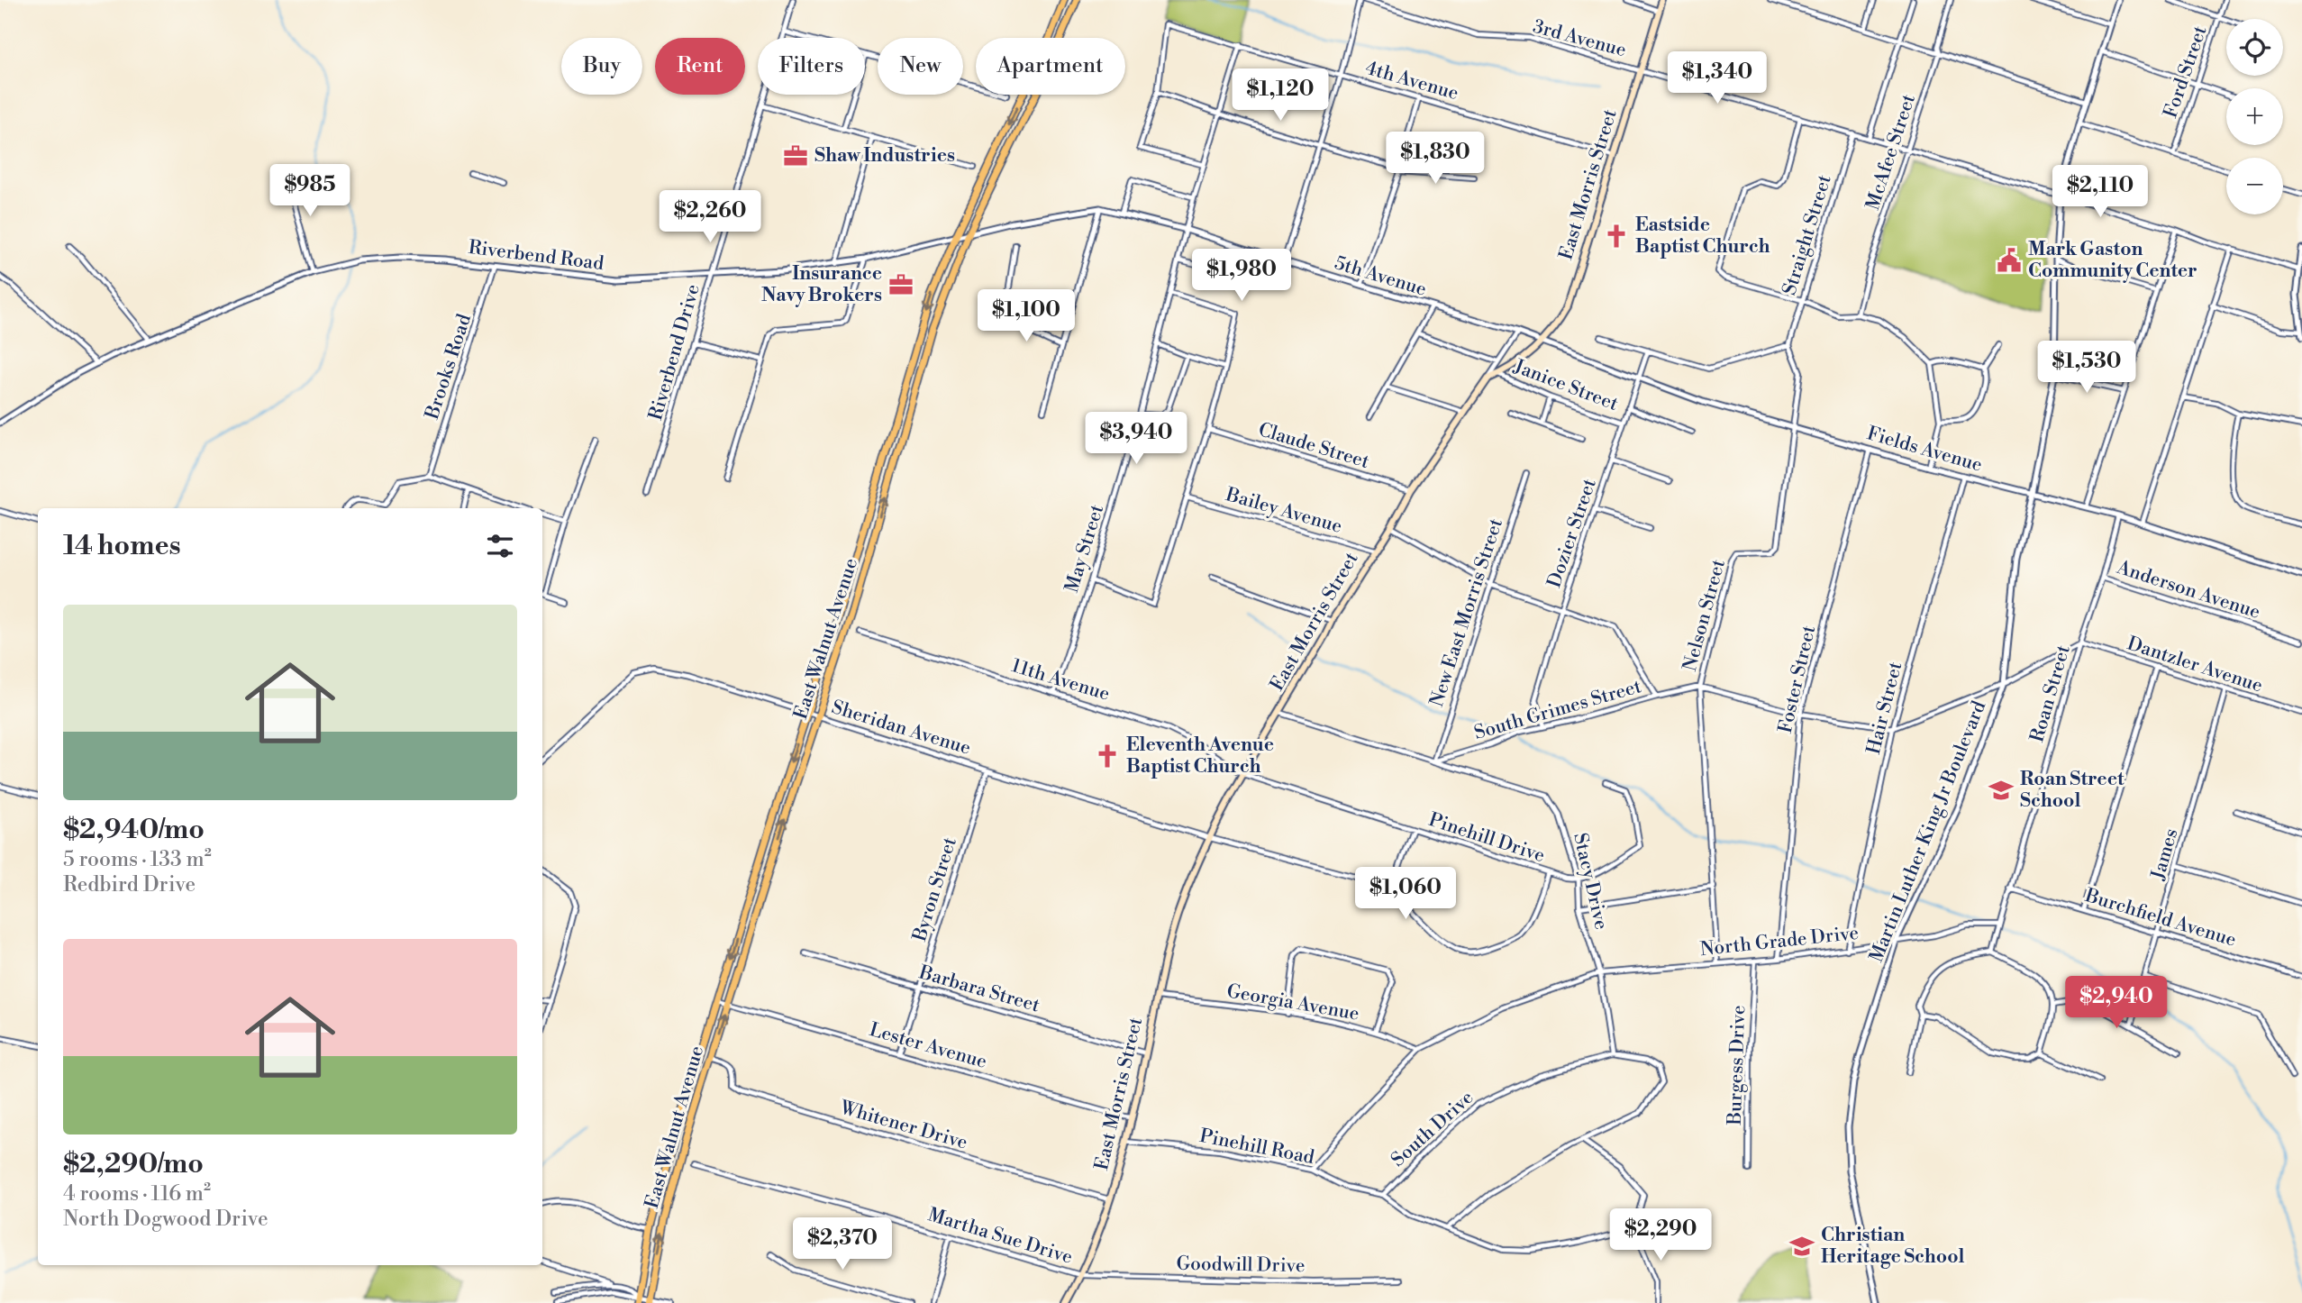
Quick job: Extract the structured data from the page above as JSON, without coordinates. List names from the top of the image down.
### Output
{
  "streets": {
    "main road": ["East Morris Street", "East Walnut Avenue"],
    "street": [
      "3rd Avenue",
      "Ford Street",
      "4th Avenue",
      "McAfee Street",
      "Straight Street",
      "Riverbend Road",
      "5th Avenue",
      "Riverbend Drive",
      "Brooks Road",
      "Janice Street",
      "Claude Street",
      "Fields Avenue",
      "Bailey Avenue",
      "Dozier Street",
      "May Street",
      "Anderson Avenue",
      "New East Morris Street",
      "Nelson Street",
      "Dantzler Avenue",
      "Foster Street",
      "11th Avenue",
      "Roan Street",
      "Hair Street",
      "South Grimes Street",
      "Sheridan Avenue",
      "Martin Luther King Jr Boulevard",
      "Pinehill Drive",
      "James",
      "Stacy Drive",
      "Byron Street",
      "Burchfield Avenue",
      "North Grade Drive",
      "Barbara Street",
      "Georgia Avenue",
      "Lester Avenue",
      "Burgess Drive",
      "Whitener Drive",
      "South Drive",
      "Pinehill Road",
      "Martha Sue Drive",
      "Goodwill Drive"
    ]
  },
  "crossings": [
    ["3rd Avenue", "McAfee Street"],
    ["3rd Avenue", "East Morris Street"],
    ["3rd Avenue", "Straight Street"],
    ["3rd Avenue", "Martin Luther King Jr Boulevard"],
    ["4th Avenue", "East Morris Street"],
    ["4th Avenue", "May Street"],
    ["East Morris Street", "5th Avenue"],
    ["East Morris Street", "Janice Street"],
    ["East Morris Street", "Claude Street"],
    ["East Morris Street", "Fields Avenue"],
    ["East Morris Street", "Bailey Avenue"],
    ["East Morris Street", "11th Avenue"],
    ["East Morris Street", "Sheridan Avenue"],
    ["East Morris Street", "Pinehill Drive"],
    ["East Morris Street", "Barbara Street"],
    ["East Morris Street", "Georgia Avenue"],
    ["East Morris Street", "Lester Avenue"],
    ["East Morris Street", "Whitener Drive"],
    ["East Morris Street", "Pinehill Road"],
    ["East Morris Street", "Martha Sue Drive"],
    ["East Morris Street", "Goodwill Drive"],
    ["Riverbend Road", "5th Avenue"],
    ["Riverbend Road", "Riverbend Drive"],
    ["Riverbend Road", "Brooks Road"],
    ["Riverbend Road", "East Walnut Avenue"],
    ["5th Avenue", "Fields Avenue"],
    ["5th Avenue", "May Street"],
    ["Janice Street", "Dozier Street"],
    ["Fields Avenue", "Dozier Street"],
    ["Fields Avenue", "Nelson Street"],
    ["Fields Avenue", "Foster Street"],
    ["Fields Avenue", "Roan Street"],
    ["Fields Avenue", "Hair Street"],
    ["Fields Avenue", "Martin Luther King Jr Boulevard"],
    ["Dozier Street", "South Grimes Street"],
    ["May Street", "11th Avenue"],
    ["Anderson Avenue", "Roan Street"],
    ["New East Morris Street", "South Grimes Street"],
    ["New East Morris Street", "Stacy Drive"],
    ["Nelson Street", "South Grimes Street"],
    ["Nelson Street", "North Grade Drive"],
    ["East Walnut Avenue", "Sheridan Avenue"],
    ["East Walnut Avenue", "Lester Avenue"],
    ["East Walnut Avenue", "Whitener Drive"],
    ["Dantzler Avenue", "Roan Street"],
    ["Dantzler Avenue", "James"],
    ["Foster Street", "North Grade Drive"],
    ["11th Avenue", "Pinehill Drive"],
    ["Roan Street", "Burchfield Avenue"],
    ["Roan Street", "North Grade Drive"],
    ["Hair Street", "North Grade Drive"],
    ["South Grimes Street", "Stacy Drive"],
    ["Sheridan Avenue", "Byron Street"],
    ["Martin Luther King Jr Boulevard", "North Grade Drive"],
    ["Pinehill Drive", "Stacy Drive"],
    ["James", "Burchfield Avenue"],
    ["Stacy Drive", "North Grade Drive"],
    ["Stacy Drive", "South Drive"],
    ["Byron Street", "Barbara Street"],
    ["Byron Street", "Lester Avenue"],
    ["North Grade Drive", "Georgia Avenue"],
    ["North Grade Drive", "Burgess Drive"],
    ["North Grade Drive", "Pinehill Road"],
    ["South Drive", "Pinehill Road"],
    ["Martha Sue Drive", "Goodwill Drive"]
  ],
  "places": {
    "office": ["Shaw Industries", "Insurance Navy Brokers"],
    "church": ["Eastside Baptist Church", "Eleventh Avenue Baptist Church"],
    "public building": ["Mark Gaston Community Center"],
    "school or university": ["Roan Street School", "Christian Heritage School"]
  },
  "page": {
    "map_buttons": ["+", "−"],
    "chip": [
      "Buy",
      "Rent",
      "Filters",
      "New",
      "Apartment"
    ],
    "price": [
      "$1,340",
      "$1,120",
      "$1,830",
      "$985",
      "$2,110",
      "$2,260",
      "$1,980",
      "$1,100",
      "$1,530",
      "$3,940",
      "$1,060",
      "$2,940",
      "$2,290",
      "$2,370"
    ],
    "heading": "14 homes",
    "list": [
      {
        "name": "$2,940/mo",
        "note": "5 rooms · 133 m² · Redbird Drive"
      },
      {
        "name": "$2,290/mo",
        "note": "4 rooms · 116 m² · North Dogwood Drive"
      }
    ]
  }
}
